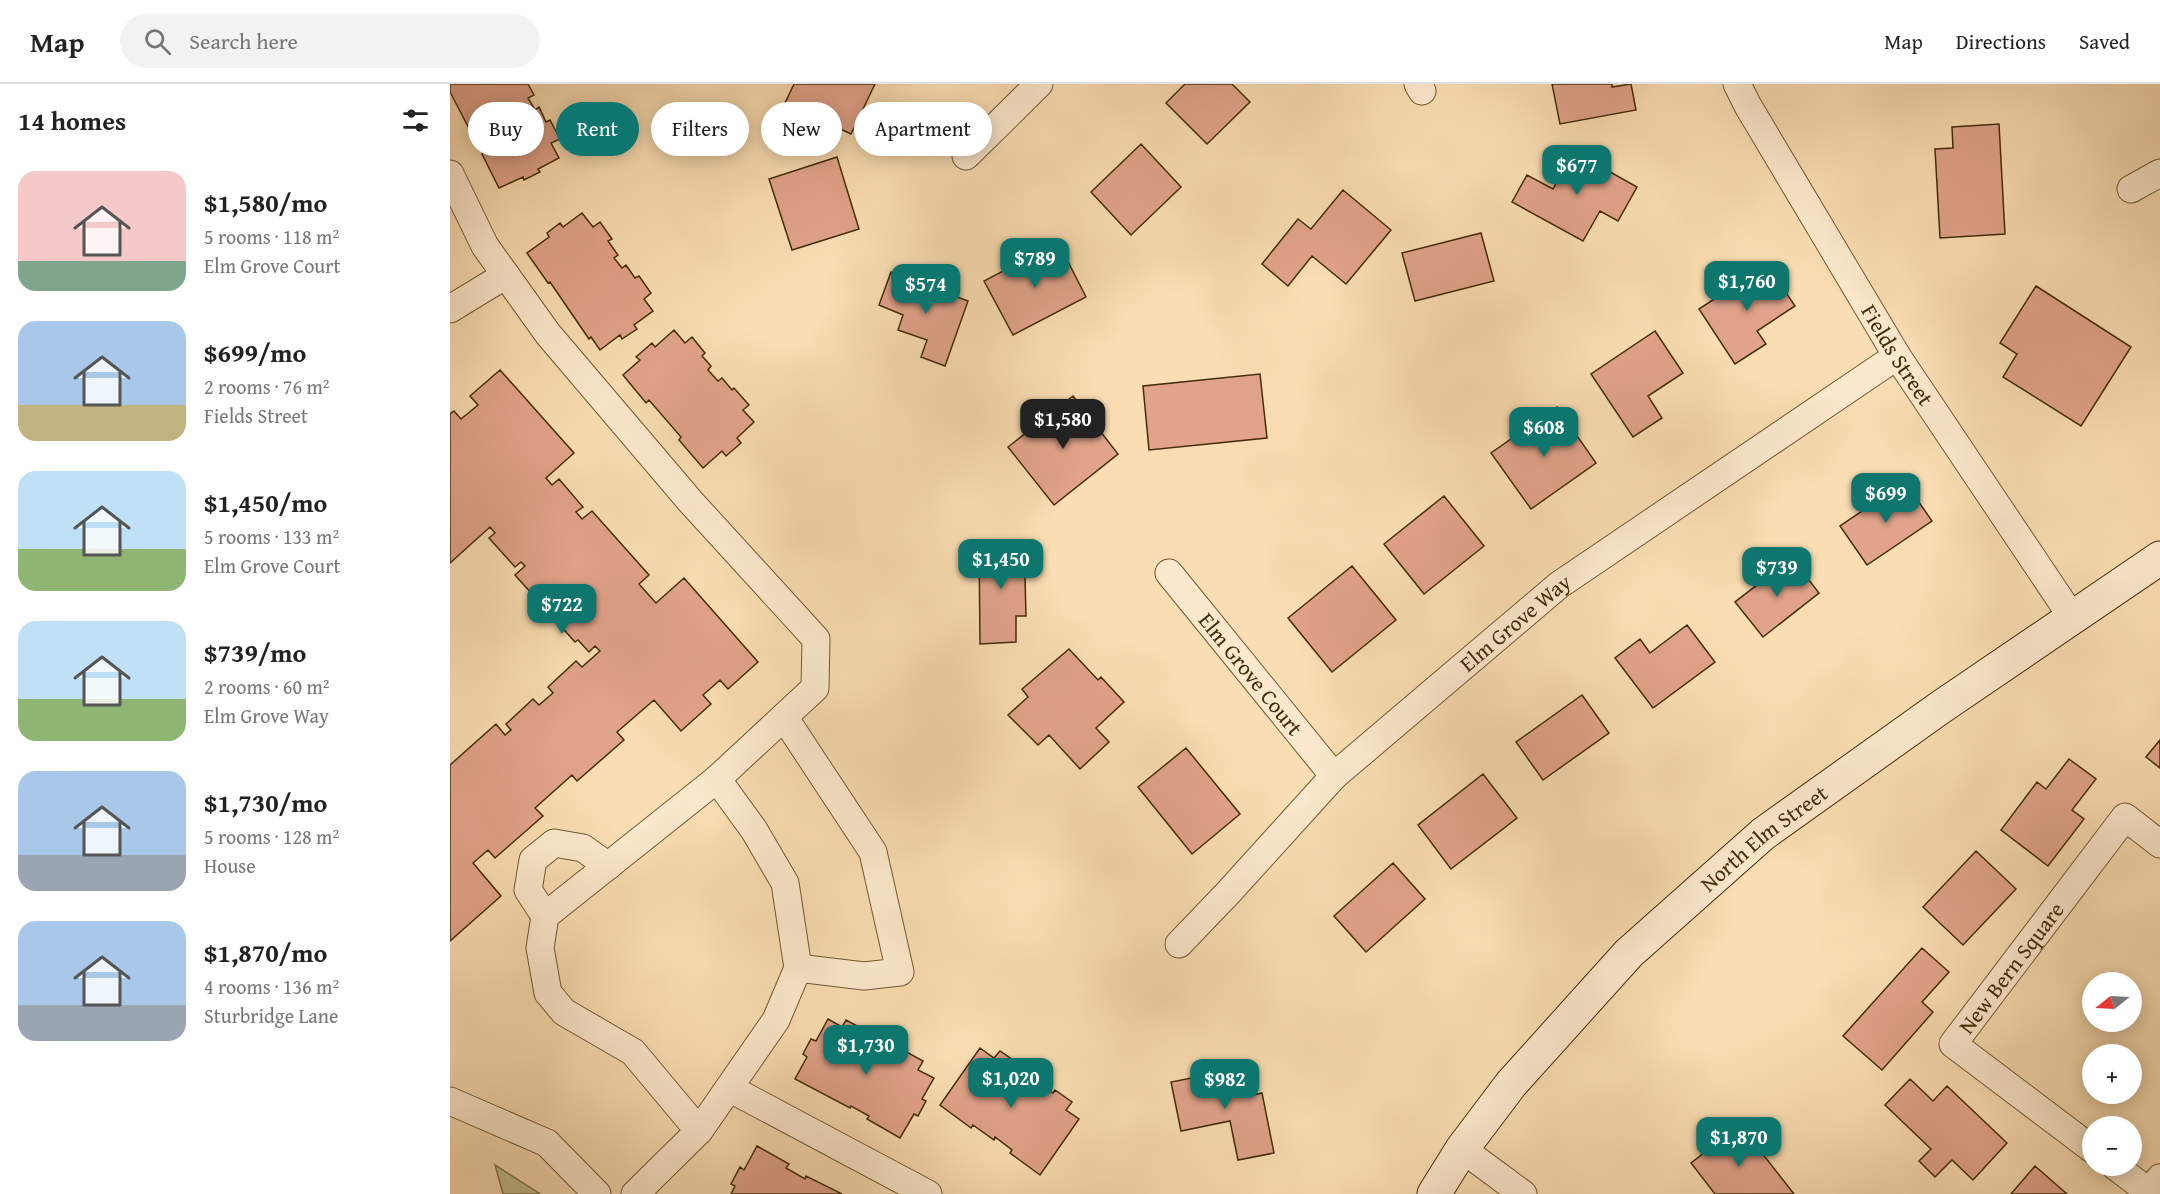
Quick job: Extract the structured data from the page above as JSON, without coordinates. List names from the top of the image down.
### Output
{
  "streets": {
    "main road": ["North Elm Street"],
    "street": [
      "Fields Street",
      "Elm Grove Way",
      "Elm Grove Court",
      "New Bern Square"
    ]
  },
  "crossings": [
    ["Fields Street", "Elm Grove Way"],
    ["Fields Street", "North Elm Street"],
    ["Elm Grove Way", "Elm Grove Court"]
  ],
  "north": "left",
  "page": {
    "header": "Map",
    "search": "Search here",
    "nav": ["Map", "Directions", "Saved"],
    "heading": "14 homes",
    "chip": [
      "Buy",
      "Rent",
      "Filters",
      "New",
      "Apartment"
    ],
    "price": [
      "$677",
      "$789",
      "$1,760",
      "$574",
      "$1,580",
      "$608",
      "$699",
      "$1,450",
      "$739",
      "$722",
      "$1,730",
      "$1,020",
      "$982",
      "$1,870"
    ],
    "list": [
      {
        "name": "$1,580/mo",
        "note": "5 rooms · 118 m² · Elm Grove Court"
      },
      {
        "name": "$699/mo",
        "note": "2 rooms · 76 m² · Fields Street"
      },
      {
        "name": "$1,450/mo",
        "note": "5 rooms · 133 m² · Elm Grove Court"
      },
      {
        "name": "$739/mo",
        "note": "2 rooms · 60 m² · Elm Grove Way"
      },
      {
        "name": "$1,730/mo",
        "note": "5 rooms · 128 m² · House"
      },
      {
        "name": "$1,870/mo",
        "note": "4 rooms · 136 m² · Sturbridge Lane"
      }
    ],
    "map_buttons": ["+", "−"]
  }
}
